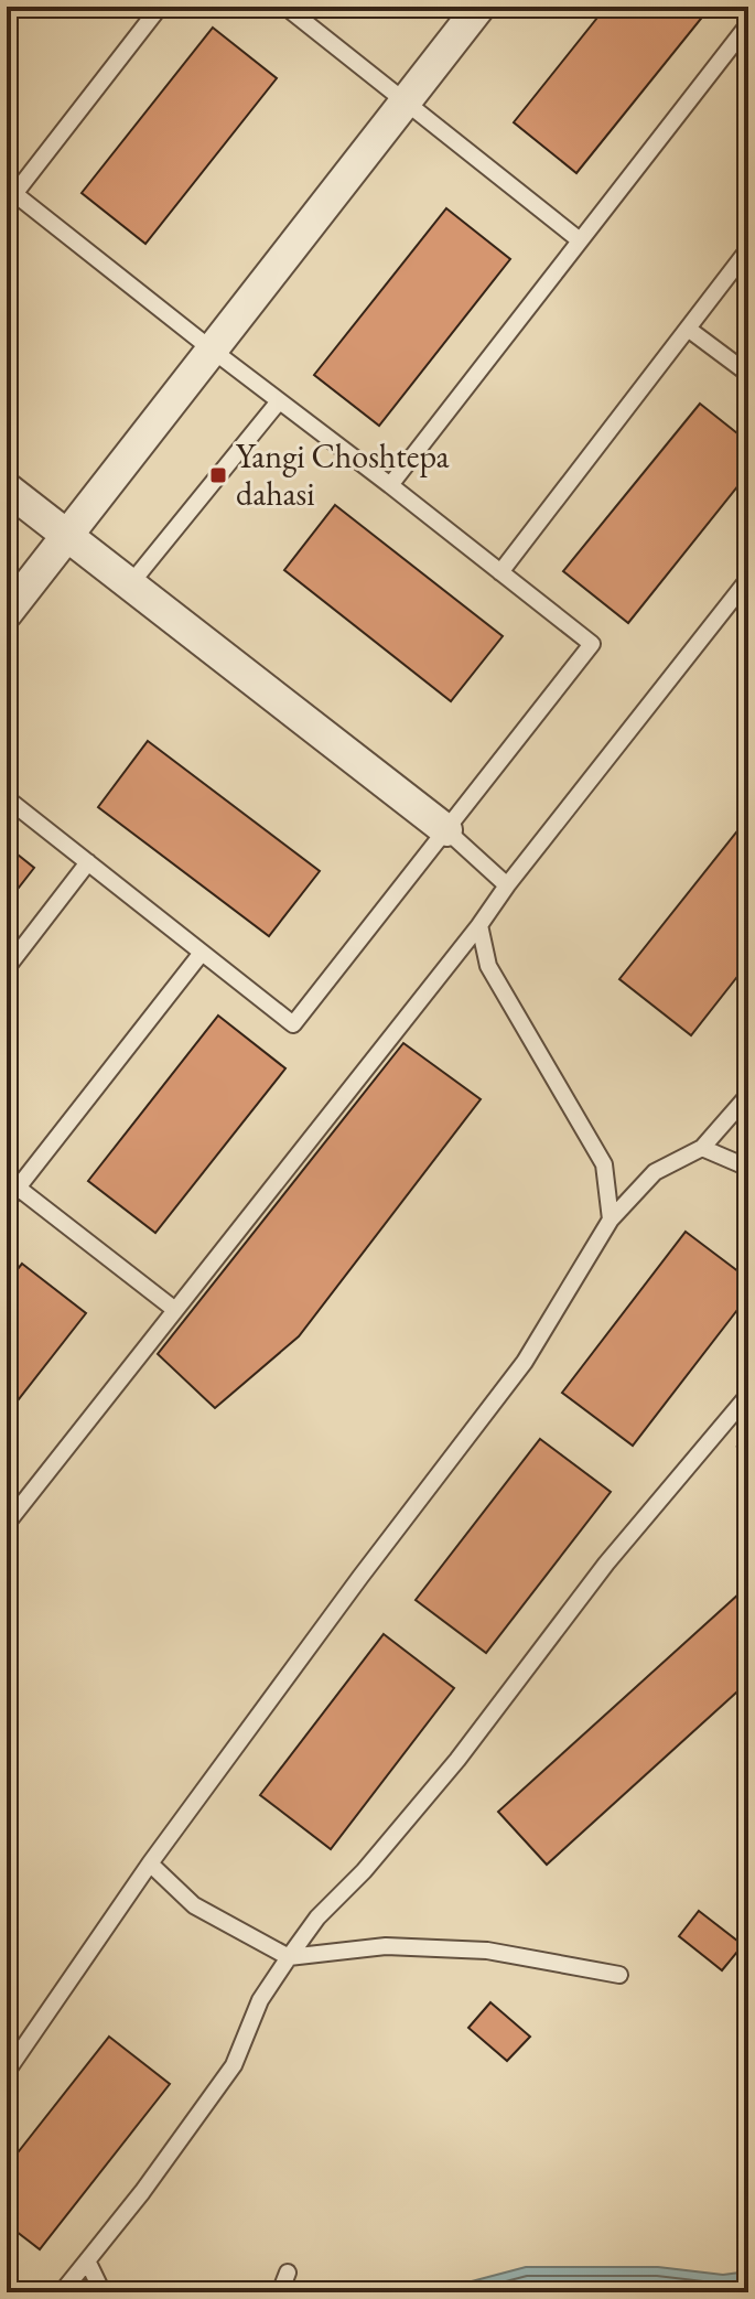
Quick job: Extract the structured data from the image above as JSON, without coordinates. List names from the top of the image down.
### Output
{
  "places": {
    "transit": ["Yangi Choshtepa dahasi"]
  }
}
